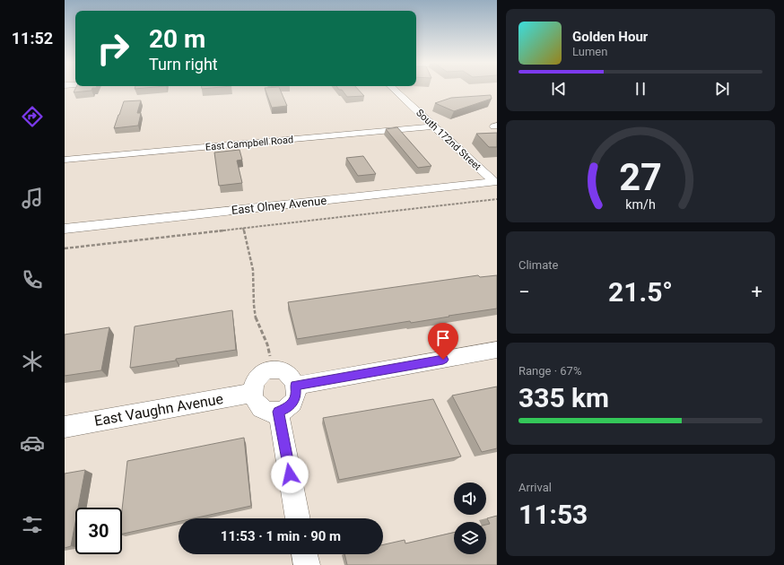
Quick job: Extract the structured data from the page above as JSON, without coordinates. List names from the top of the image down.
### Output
{
  "streets": {
    "street": [
      "South 172nd Street",
      "East Campbell Road",
      "East Olney Avenue",
      "East Vaughn Avenue"
    ]
  },
  "crossings": [
    ["South 172nd Street", "East Campbell Road"],
    ["South 172nd Street", "East Olney Avenue"]
  ],
  "page": {
    "tabs": "11:52",
    "turn": ["20 m", "Turn right"],
    "song": ["Golden Hour", "Lumen"],
    "tile": [
      "Climate",
      ["Range · 67%", "335 km"],
      ["Arrival", "11:53"]
    ],
    "heat": ["−", "21.5°", "+"],
    "limit": "30",
    "trip": "11:53 · 1 min · 90 m",
    "gauge": ["27", "km/h"]
  }
}
